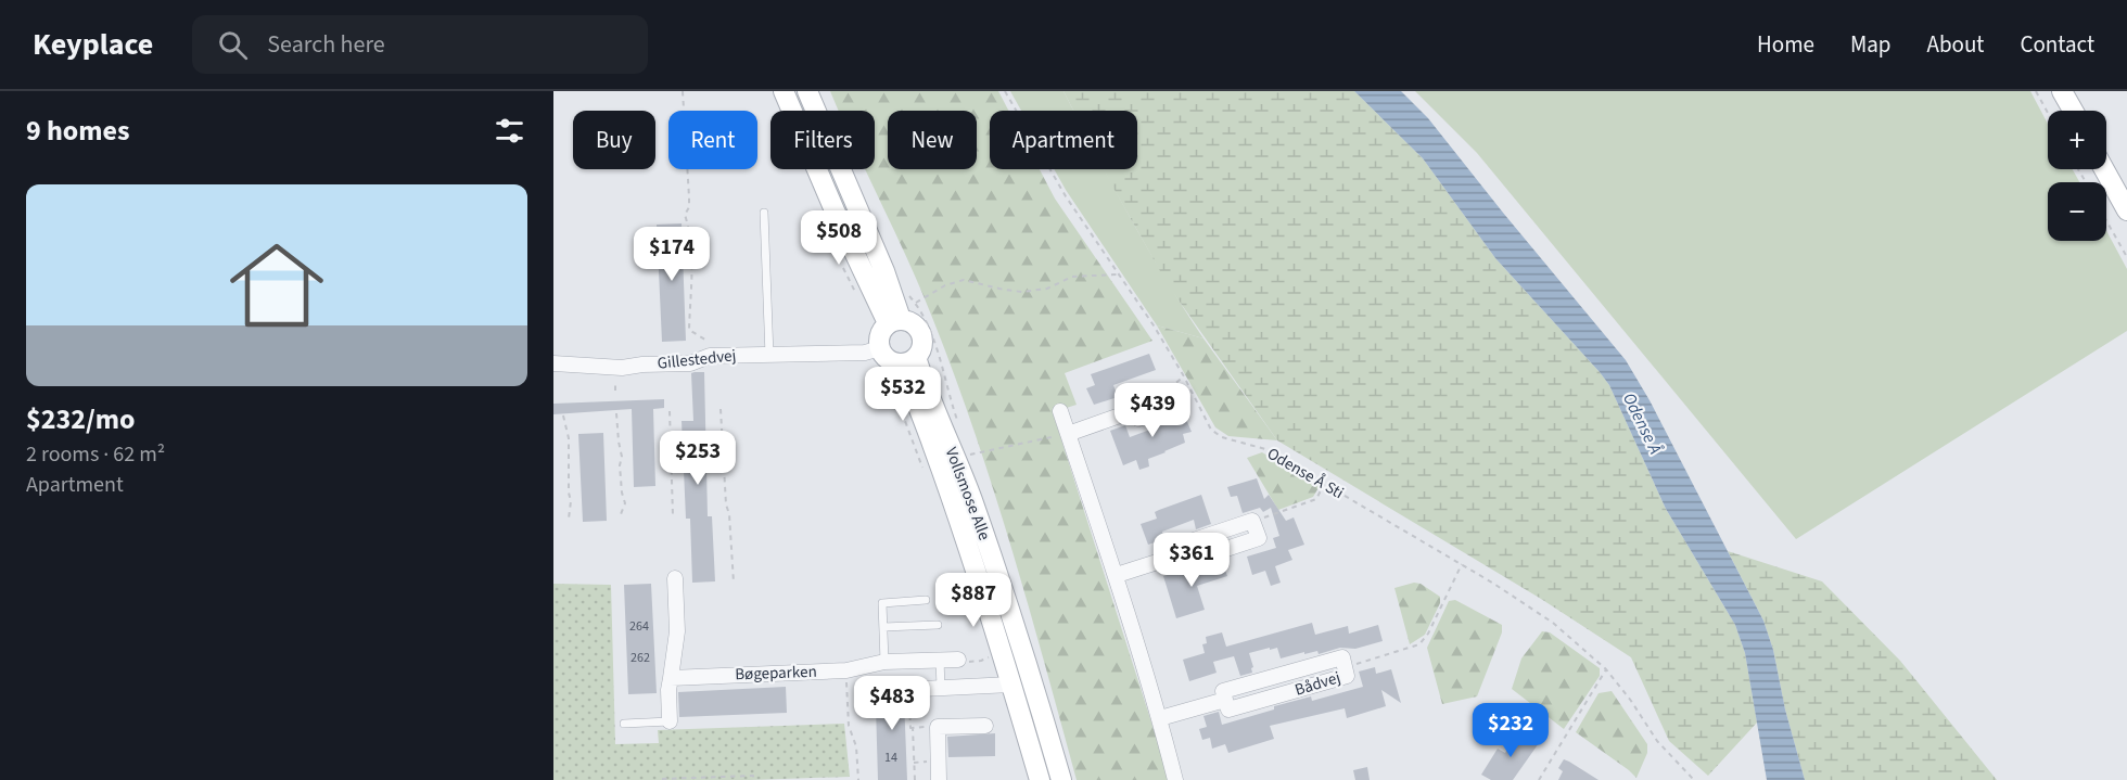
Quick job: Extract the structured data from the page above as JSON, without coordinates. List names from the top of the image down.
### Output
{
  "streets": {
    "street": [
      "Gillestedvej",
      "Vollsmose Alle",
      "Bøgeparken",
      "Bådvej"
    ],
    "path": ["Odense Å Sti"]
  },
  "crossings": [
    ["Gillestedvej", "Vollsmose Alle"]
  ],
  "water": ["Odense Å"],
  "house_numbers": ["264", "262", "14"],
  "page": {
    "header": "Keyplace",
    "search": "Search here",
    "nav": [
      "Home",
      "Map",
      "About",
      "Contact"
    ],
    "heading": "9 homes",
    "map_buttons": ["+", "−"],
    "chip": [
      "Buy",
      "Rent",
      "Filters",
      "New",
      "Apartment"
    ],
    "list": [
      {
        "name": "$232/mo",
        "note": "2 rooms · 62 m² · Apartment"
      }
    ],
    "price": [
      "$508",
      "$174",
      "$532",
      "$439",
      "$253",
      "$361",
      "$887",
      "$483",
      "$232"
    ]
  }
}
